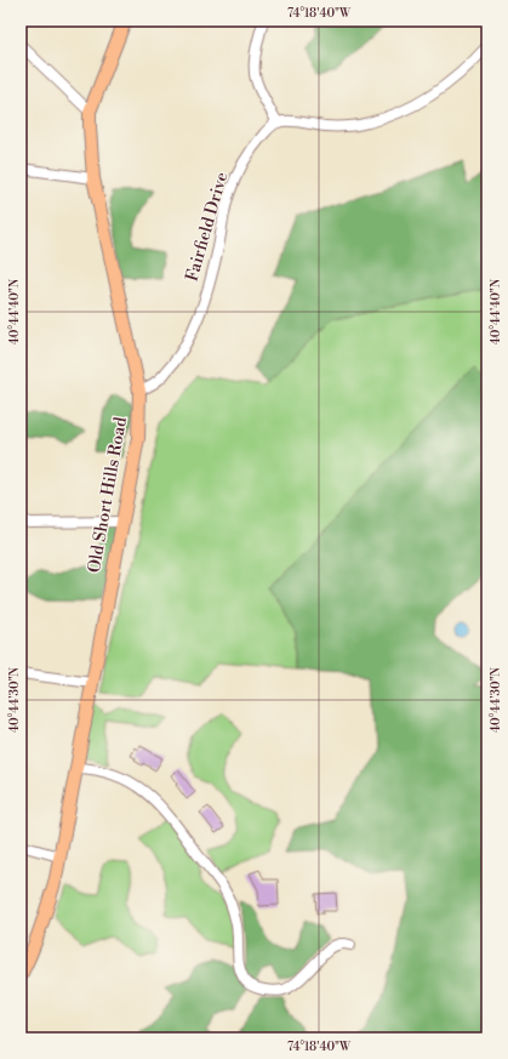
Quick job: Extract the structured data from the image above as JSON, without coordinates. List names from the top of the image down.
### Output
{
  "streets": {
    "main road": ["Old Short Hills Road"],
    "street": ["Fairfield Drive"]
  },
  "crossings": [
    ["Fairfield Drive", "Old Short Hills Road"]
  ],
  "coordinates": ["74°18'40\"W", "40°44'40\"N", "40°44'30\"N"]
}
